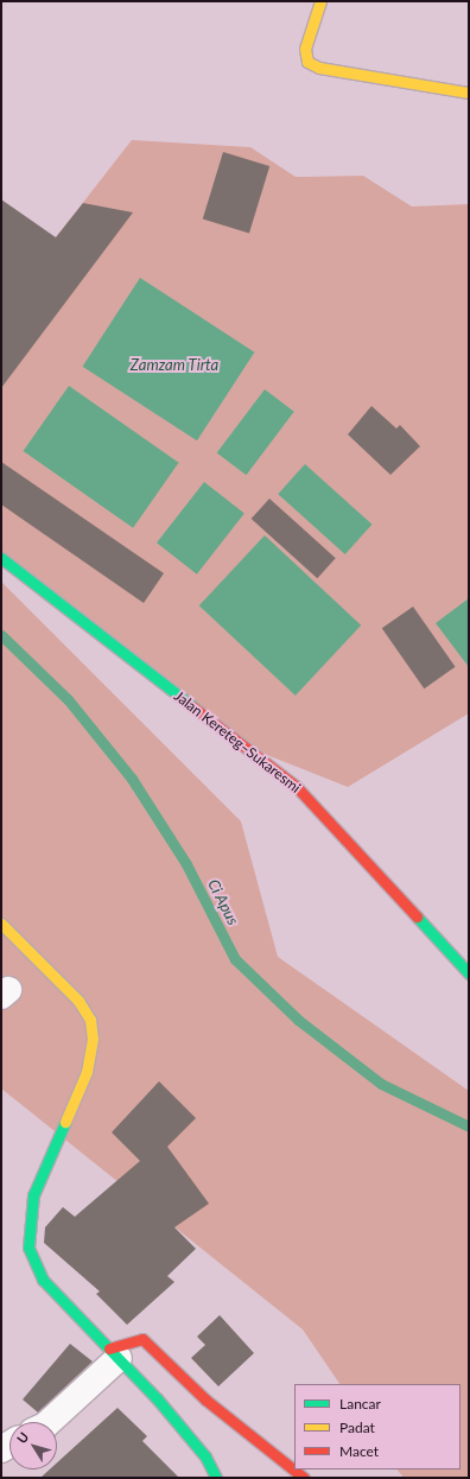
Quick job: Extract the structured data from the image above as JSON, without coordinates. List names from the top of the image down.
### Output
{
  "streets": {
    "street": ["Jalan Kereteg–Sukaresmi"]
  },
  "water": ["Zamzam Tirta", "Ci Apus"],
  "legend": ["Lancar", "Padat", "Macet"],
  "north": "top left"
}
